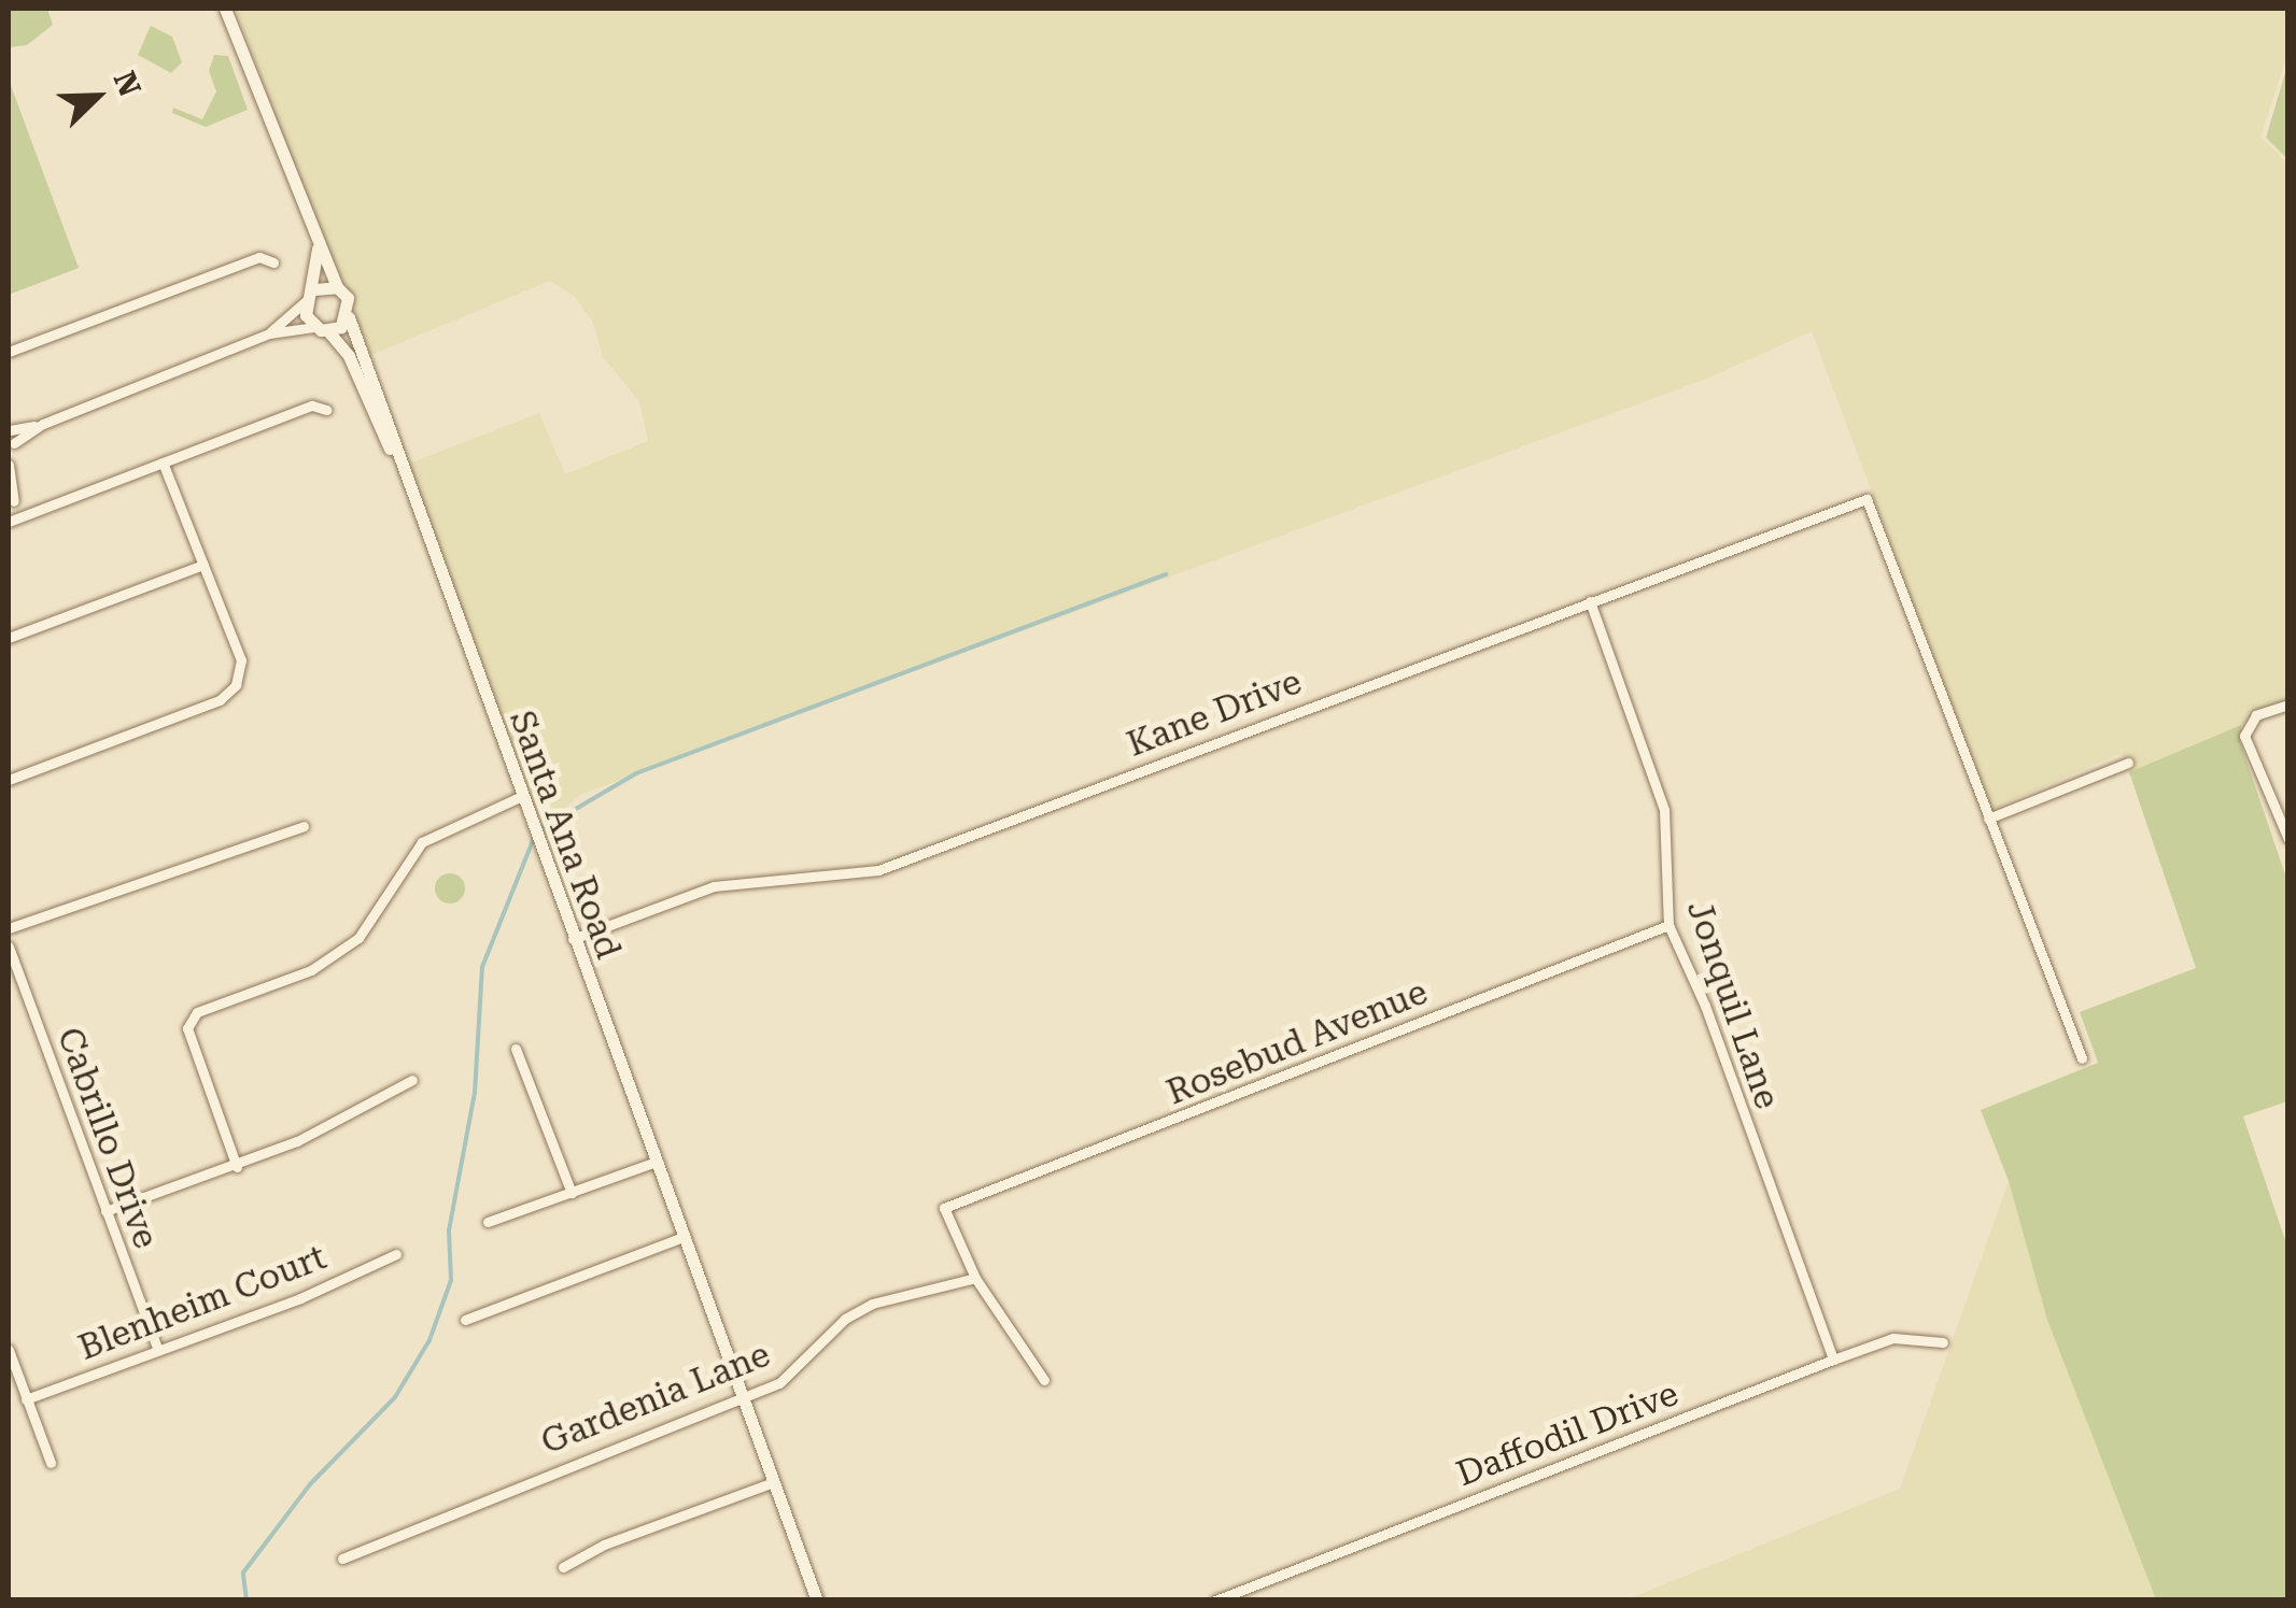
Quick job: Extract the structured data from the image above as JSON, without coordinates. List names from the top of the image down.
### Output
{
  "streets": {
    "street": [
      "Kane Drive",
      "Santa Ana Road",
      "Jonquil Lane",
      "Rosebud Avenue",
      "Cabrillo Drive",
      "Blenheim Court",
      "Gardenia Lane",
      "Daffodil Drive"
    ]
  },
  "crossings": [
    ["Kane Drive", "Santa Ana Road"],
    ["Kane Drive", "Jonquil Lane"],
    ["Santa Ana Road", "Gardenia Lane"],
    ["Jonquil Lane", "Rosebud Avenue"],
    ["Jonquil Lane", "Daffodil Drive"],
    ["Rosebud Avenue", "Gardenia Lane"],
    ["Cabrillo Drive", "Blenheim Court"]
  ],
  "north": "top right"
}
